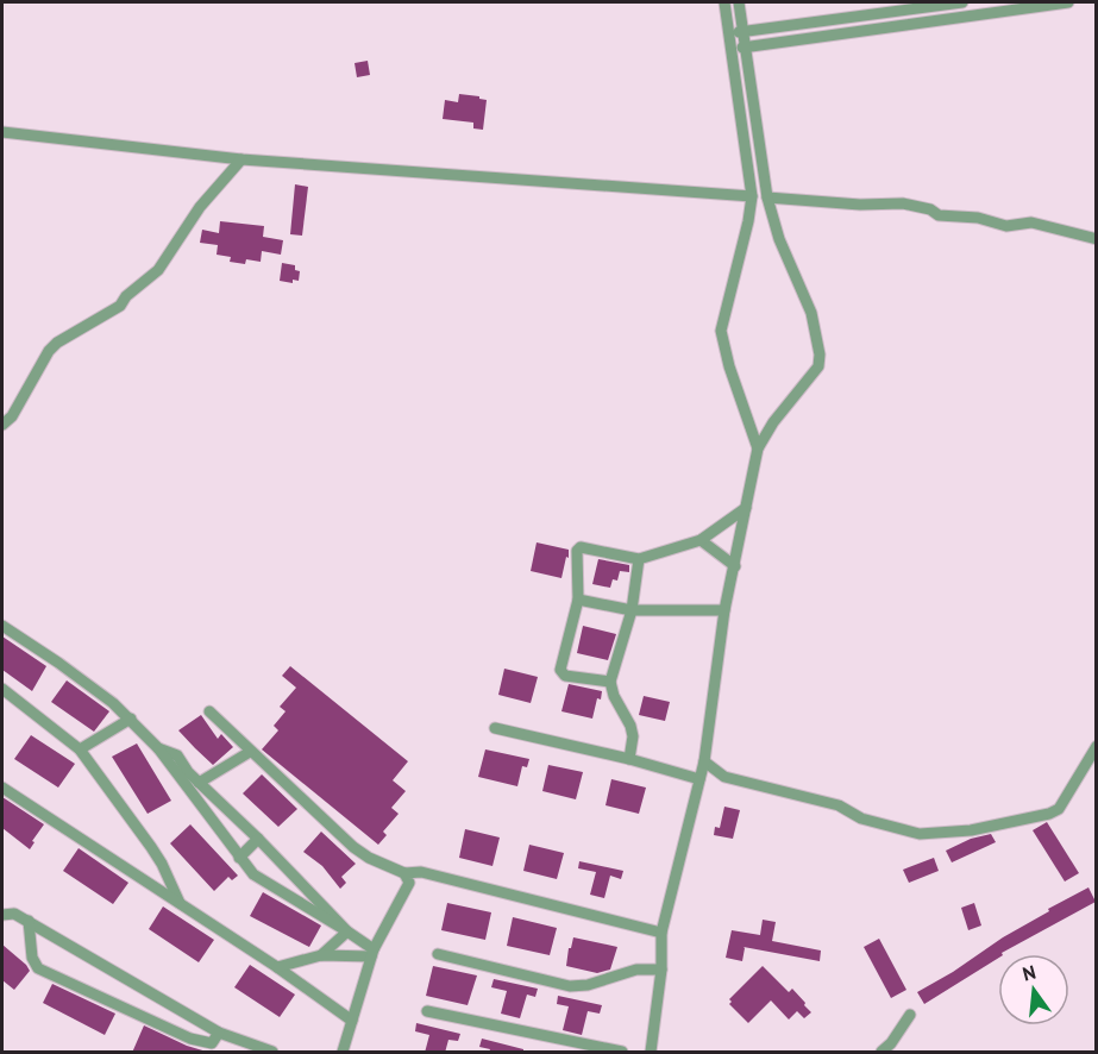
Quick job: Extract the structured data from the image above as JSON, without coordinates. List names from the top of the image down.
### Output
{
  "north": "top"
}
